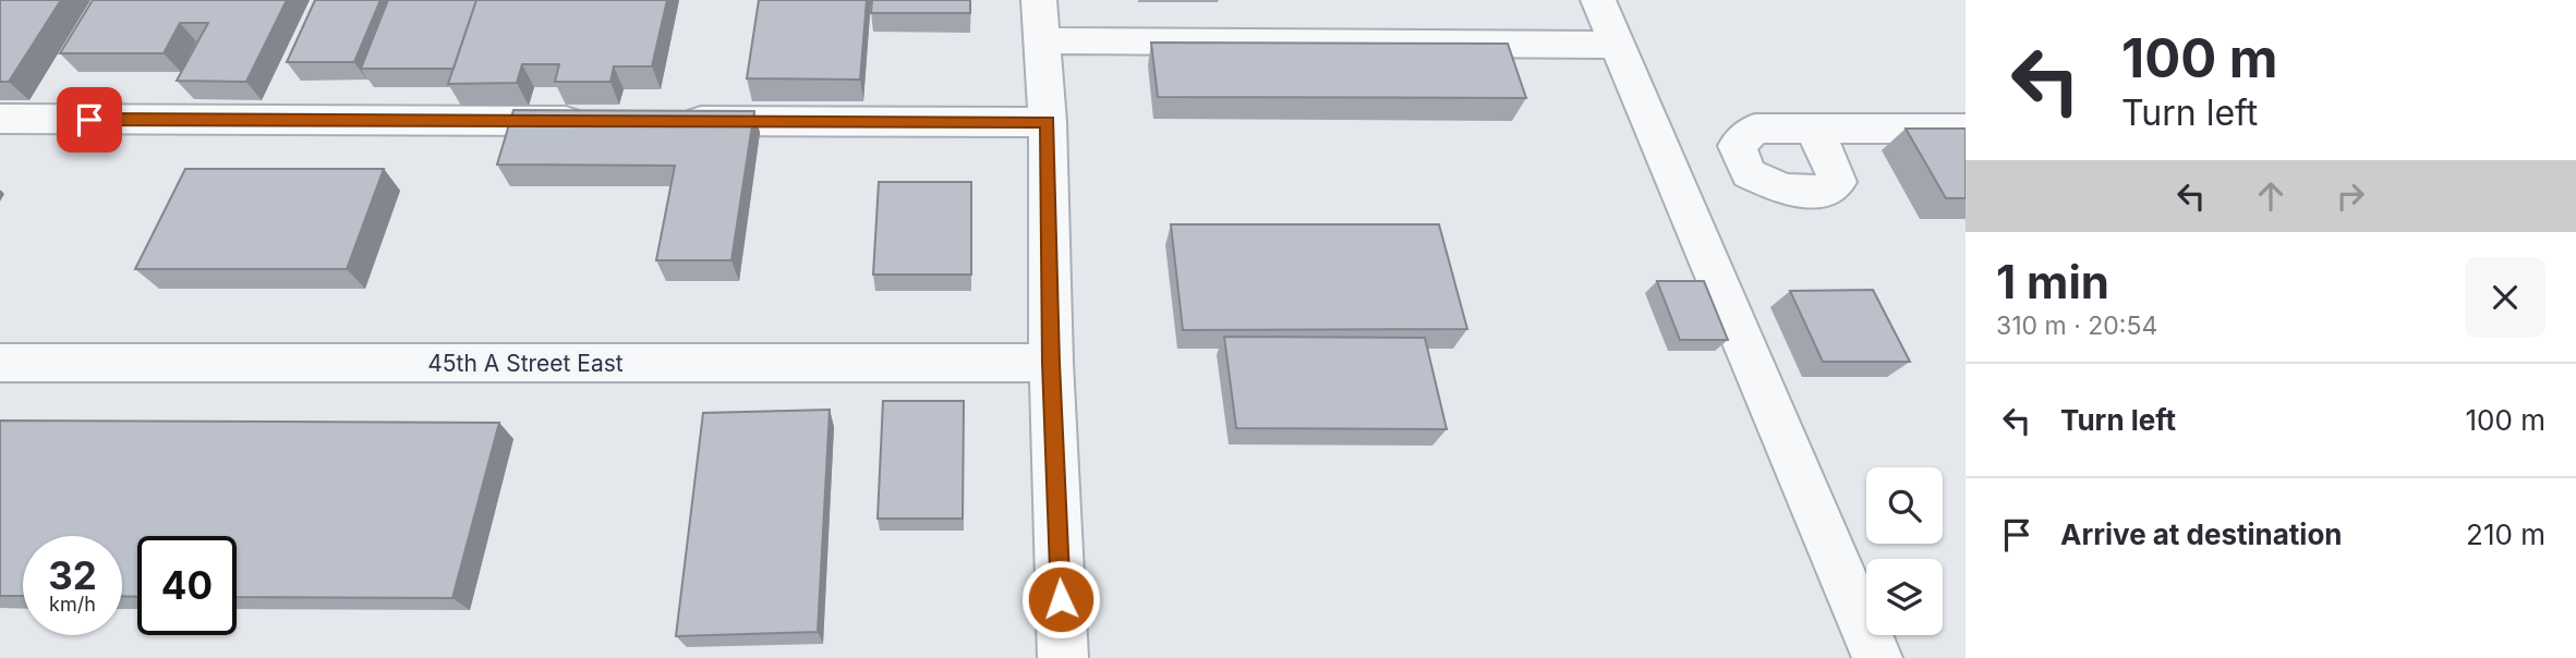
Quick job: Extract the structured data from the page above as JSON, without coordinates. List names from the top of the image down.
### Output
{
  "streets": {
    "street": ["45th A Street East"]
  },
  "page": {
    "turn": ["100 m", "Turn left"],
    "heading": ["1 min", "310 m · 20:54"],
    "list": [
      {
        "name": "Turn left",
        "value": "100 m"
      },
      {
        "name": "Arrive at destination",
        "value": "210 m"
      }
    ],
    "speed": "32 km/h",
    "limit": "40"
  }
}
